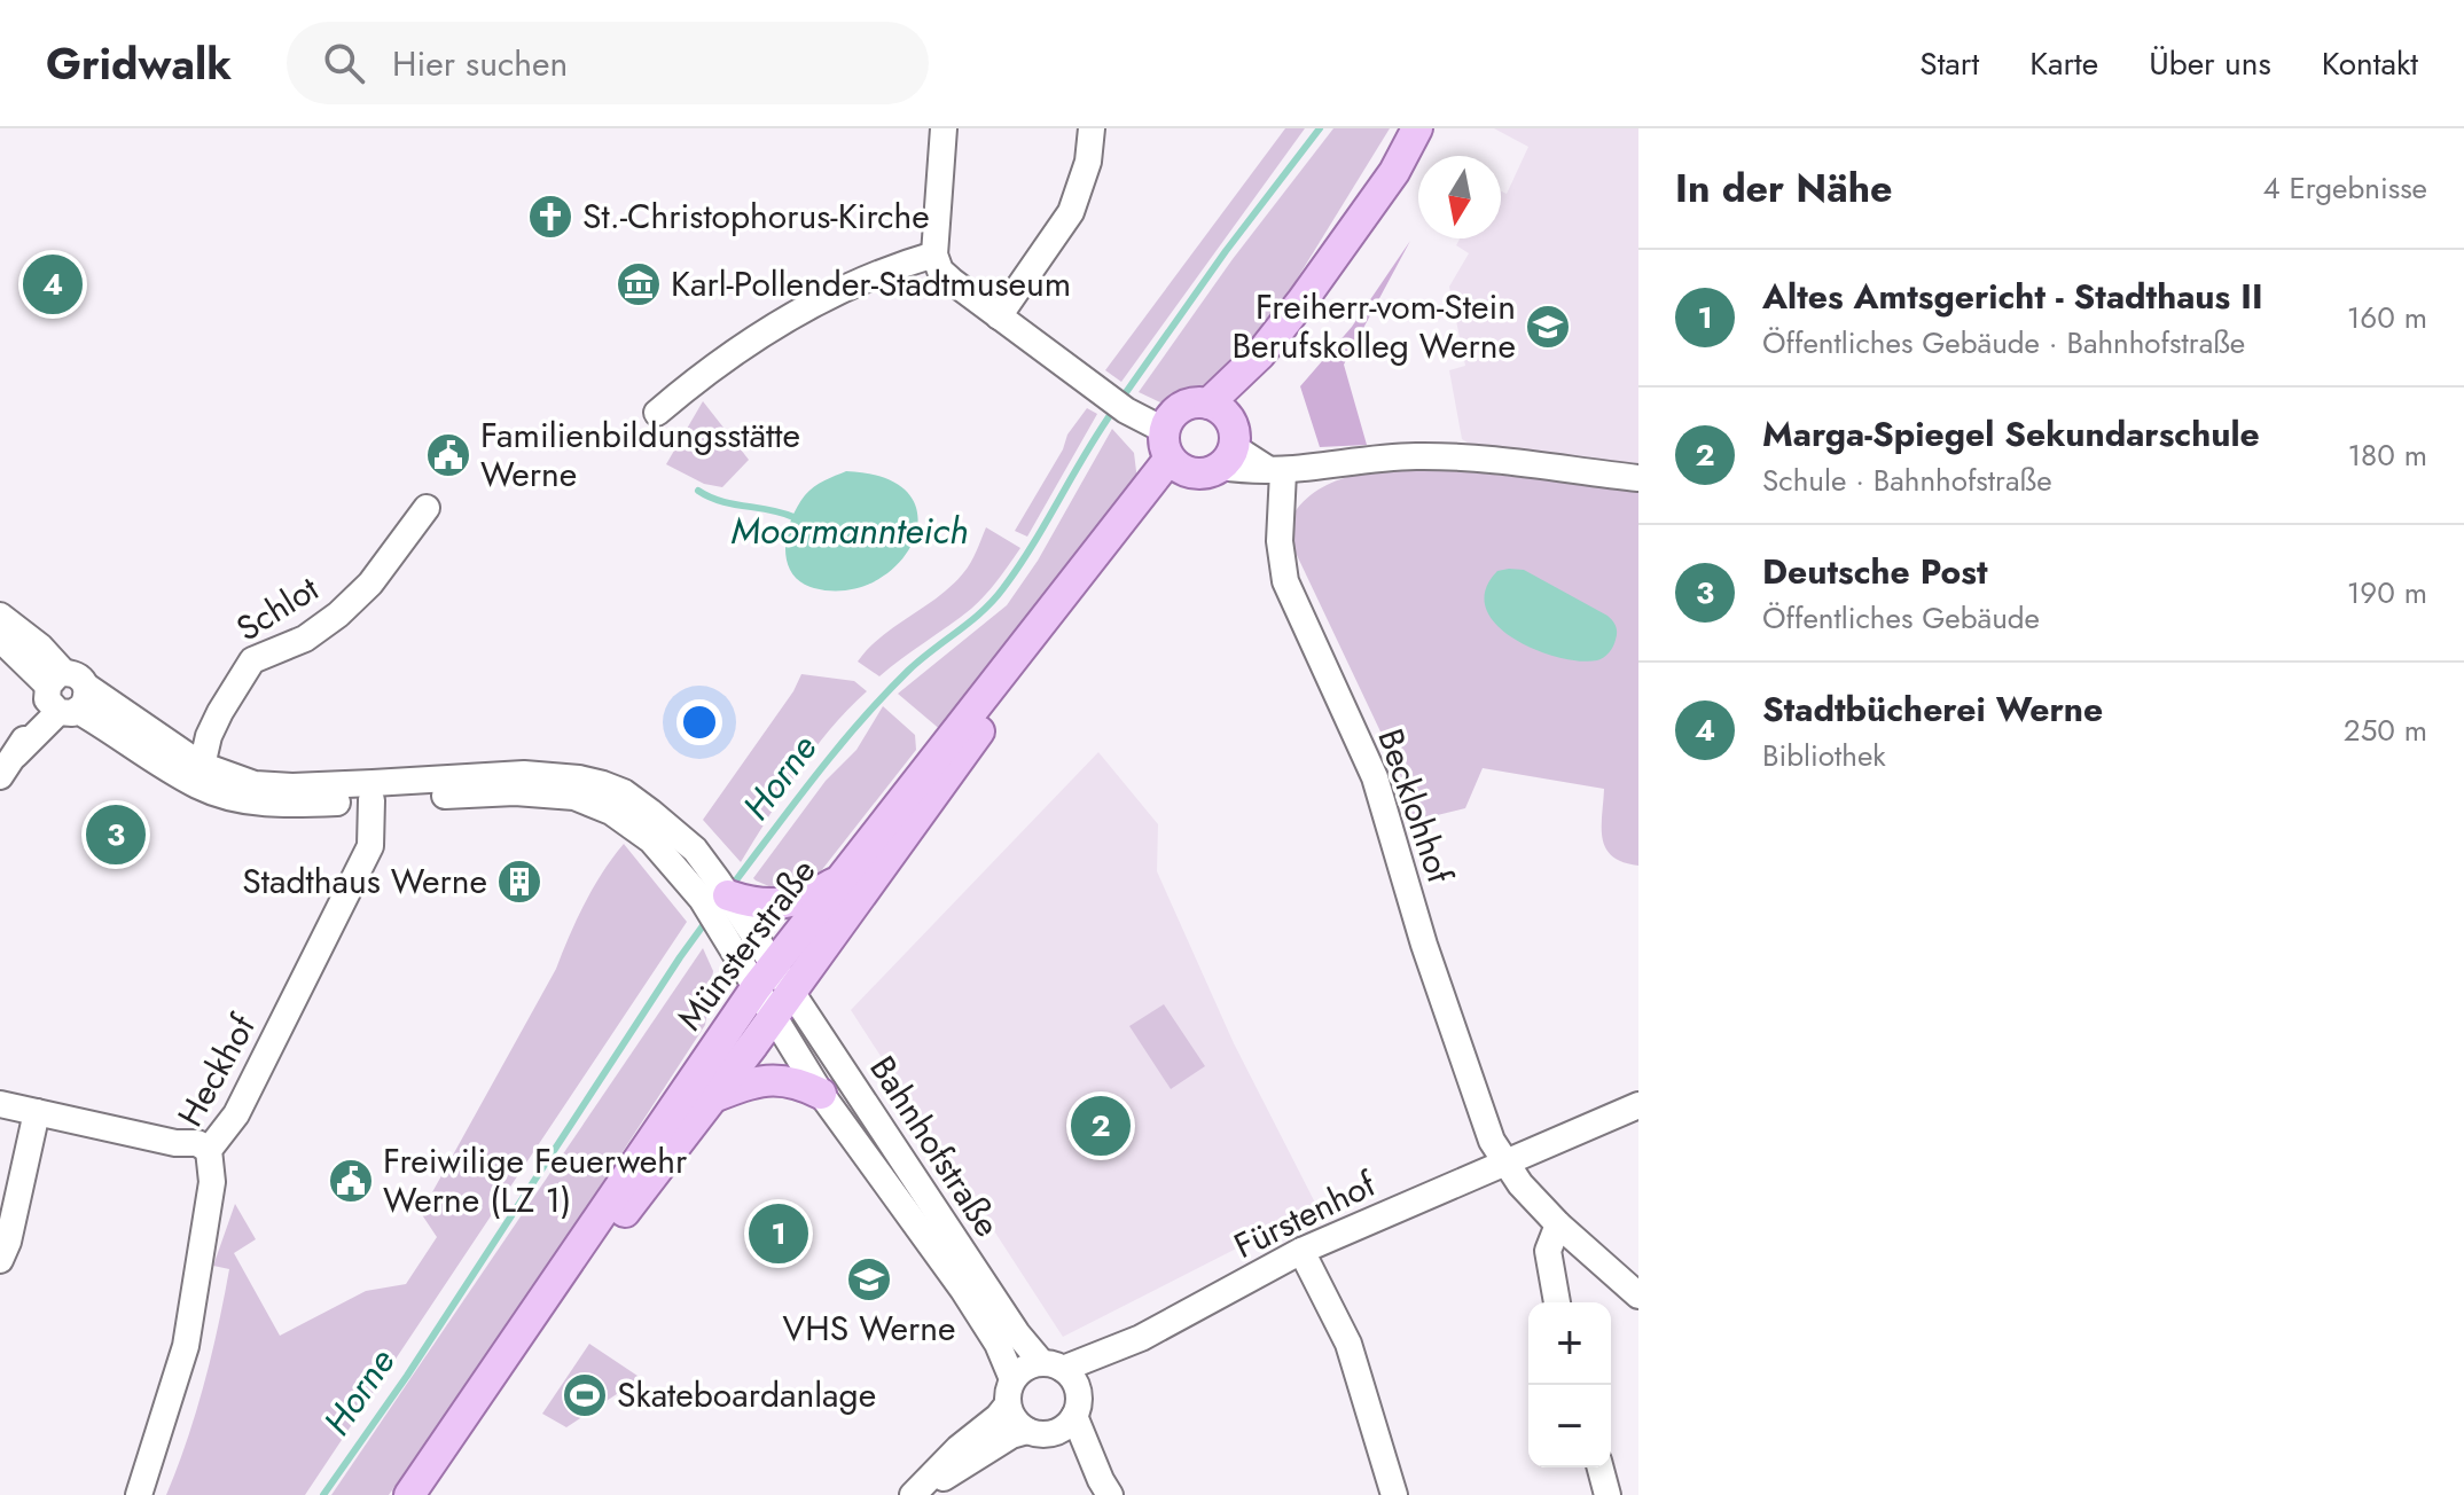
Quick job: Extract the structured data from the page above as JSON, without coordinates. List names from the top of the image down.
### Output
{
  "streets": {
    "main road": ["Münsterstraße"],
    "street": [
      "Schlot",
      "Becklohhof",
      "Heckhof",
      "Bahnhofstraße",
      "Fürstenhof"
    ]
  },
  "crossings": [
    ["Becklohhof", "Fürstenhof"],
    ["Münsterstraße", "Bahnhofstraße"],
    ["Bahnhofstraße", "Fürstenhof"]
  ],
  "water": ["Moormannteich", "Horne"],
  "places": {
    "church": ["St.-Christophorus-Kirche"],
    "museum": ["Karl-Pollender-Stadtmuseum"],
    "school or university": ["Freiherr-vom-Stein Berufskolleg Werne", "VHS Werne"],
    "public building": ["Familienbildungsstätte Werne", "Freiwilige Feuerwehr Werne (LZ 1)"],
    "building": ["Stadthaus Werne"],
    "sports": ["Skateboardanlage"]
  },
  "north": "bottom",
  "page": {
    "header": "Gridwalk",
    "search": "Hier suchen",
    "nav": [
      "Start",
      "Karte",
      "Über uns",
      "Kontakt"
    ],
    "heading": ["In der Nähe", "4 Ergebnisse"],
    "list": [
      {
        "mark": "1",
        "name": "Altes Amtsgericht - Stadthaus II",
        "note": "Öffentliches Gebäude · Bahnhofstraße",
        "value": "160 m"
      },
      {
        "mark": "2",
        "name": "Marga-Spiegel Sekundarschule",
        "note": "Schule · Bahnhofstraße",
        "value": "180 m"
      },
      {
        "mark": "3",
        "name": "Deutsche Post",
        "note": "Öffentliches Gebäude",
        "value": "190 m"
      },
      {
        "mark": "4",
        "name": "Stadtbücherei Werne",
        "note": "Bibliothek",
        "value": "250 m"
      }
    ],
    "pins": [
      "4",
      "3",
      "2",
      "1"
    ],
    "map_buttons": ["+", "−"]
  }
}
